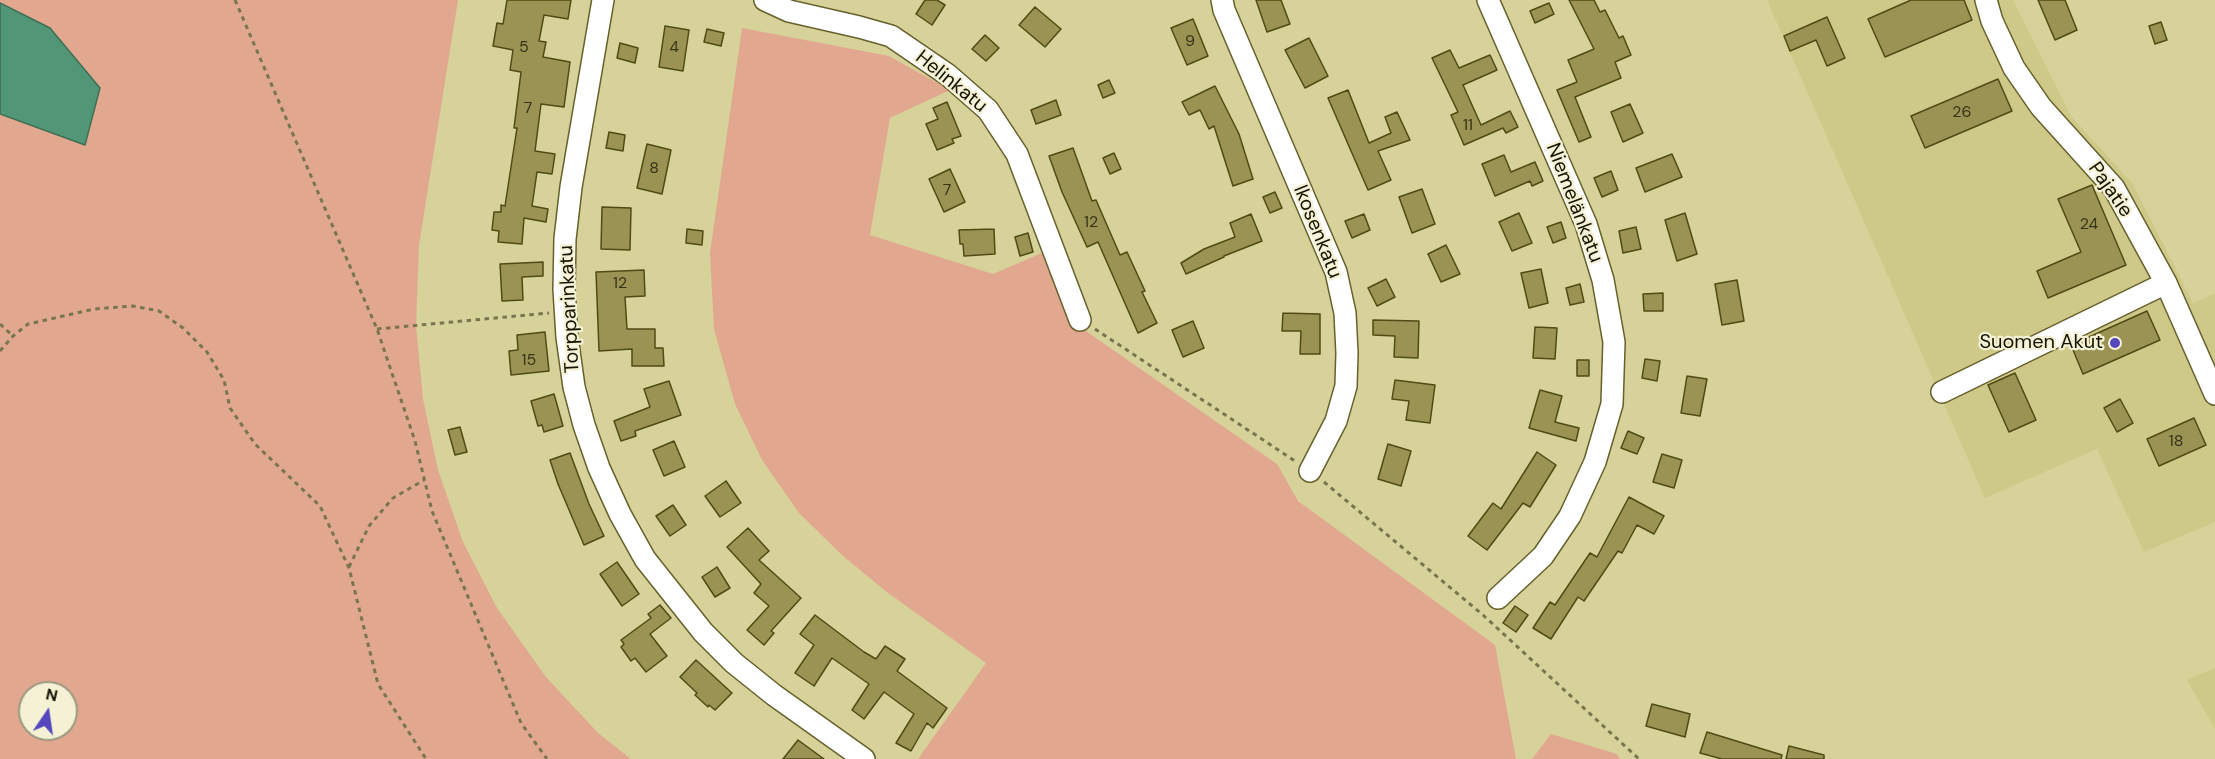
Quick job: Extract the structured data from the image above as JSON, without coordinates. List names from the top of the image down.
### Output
{
  "streets": {
    "street": [
      "Helinkatu",
      "Pajatie",
      "Niemelänkatu",
      "Ikosenkatu",
      "Torpparinkatu"
    ]
  },
  "places": ["Suomen Akut"],
  "house_numbers": [
    "9",
    "5",
    "4",
    "7",
    "26",
    "11",
    "8",
    "7",
    "12",
    "24",
    "12",
    "15",
    "18"
  ],
  "north": "top"
}
